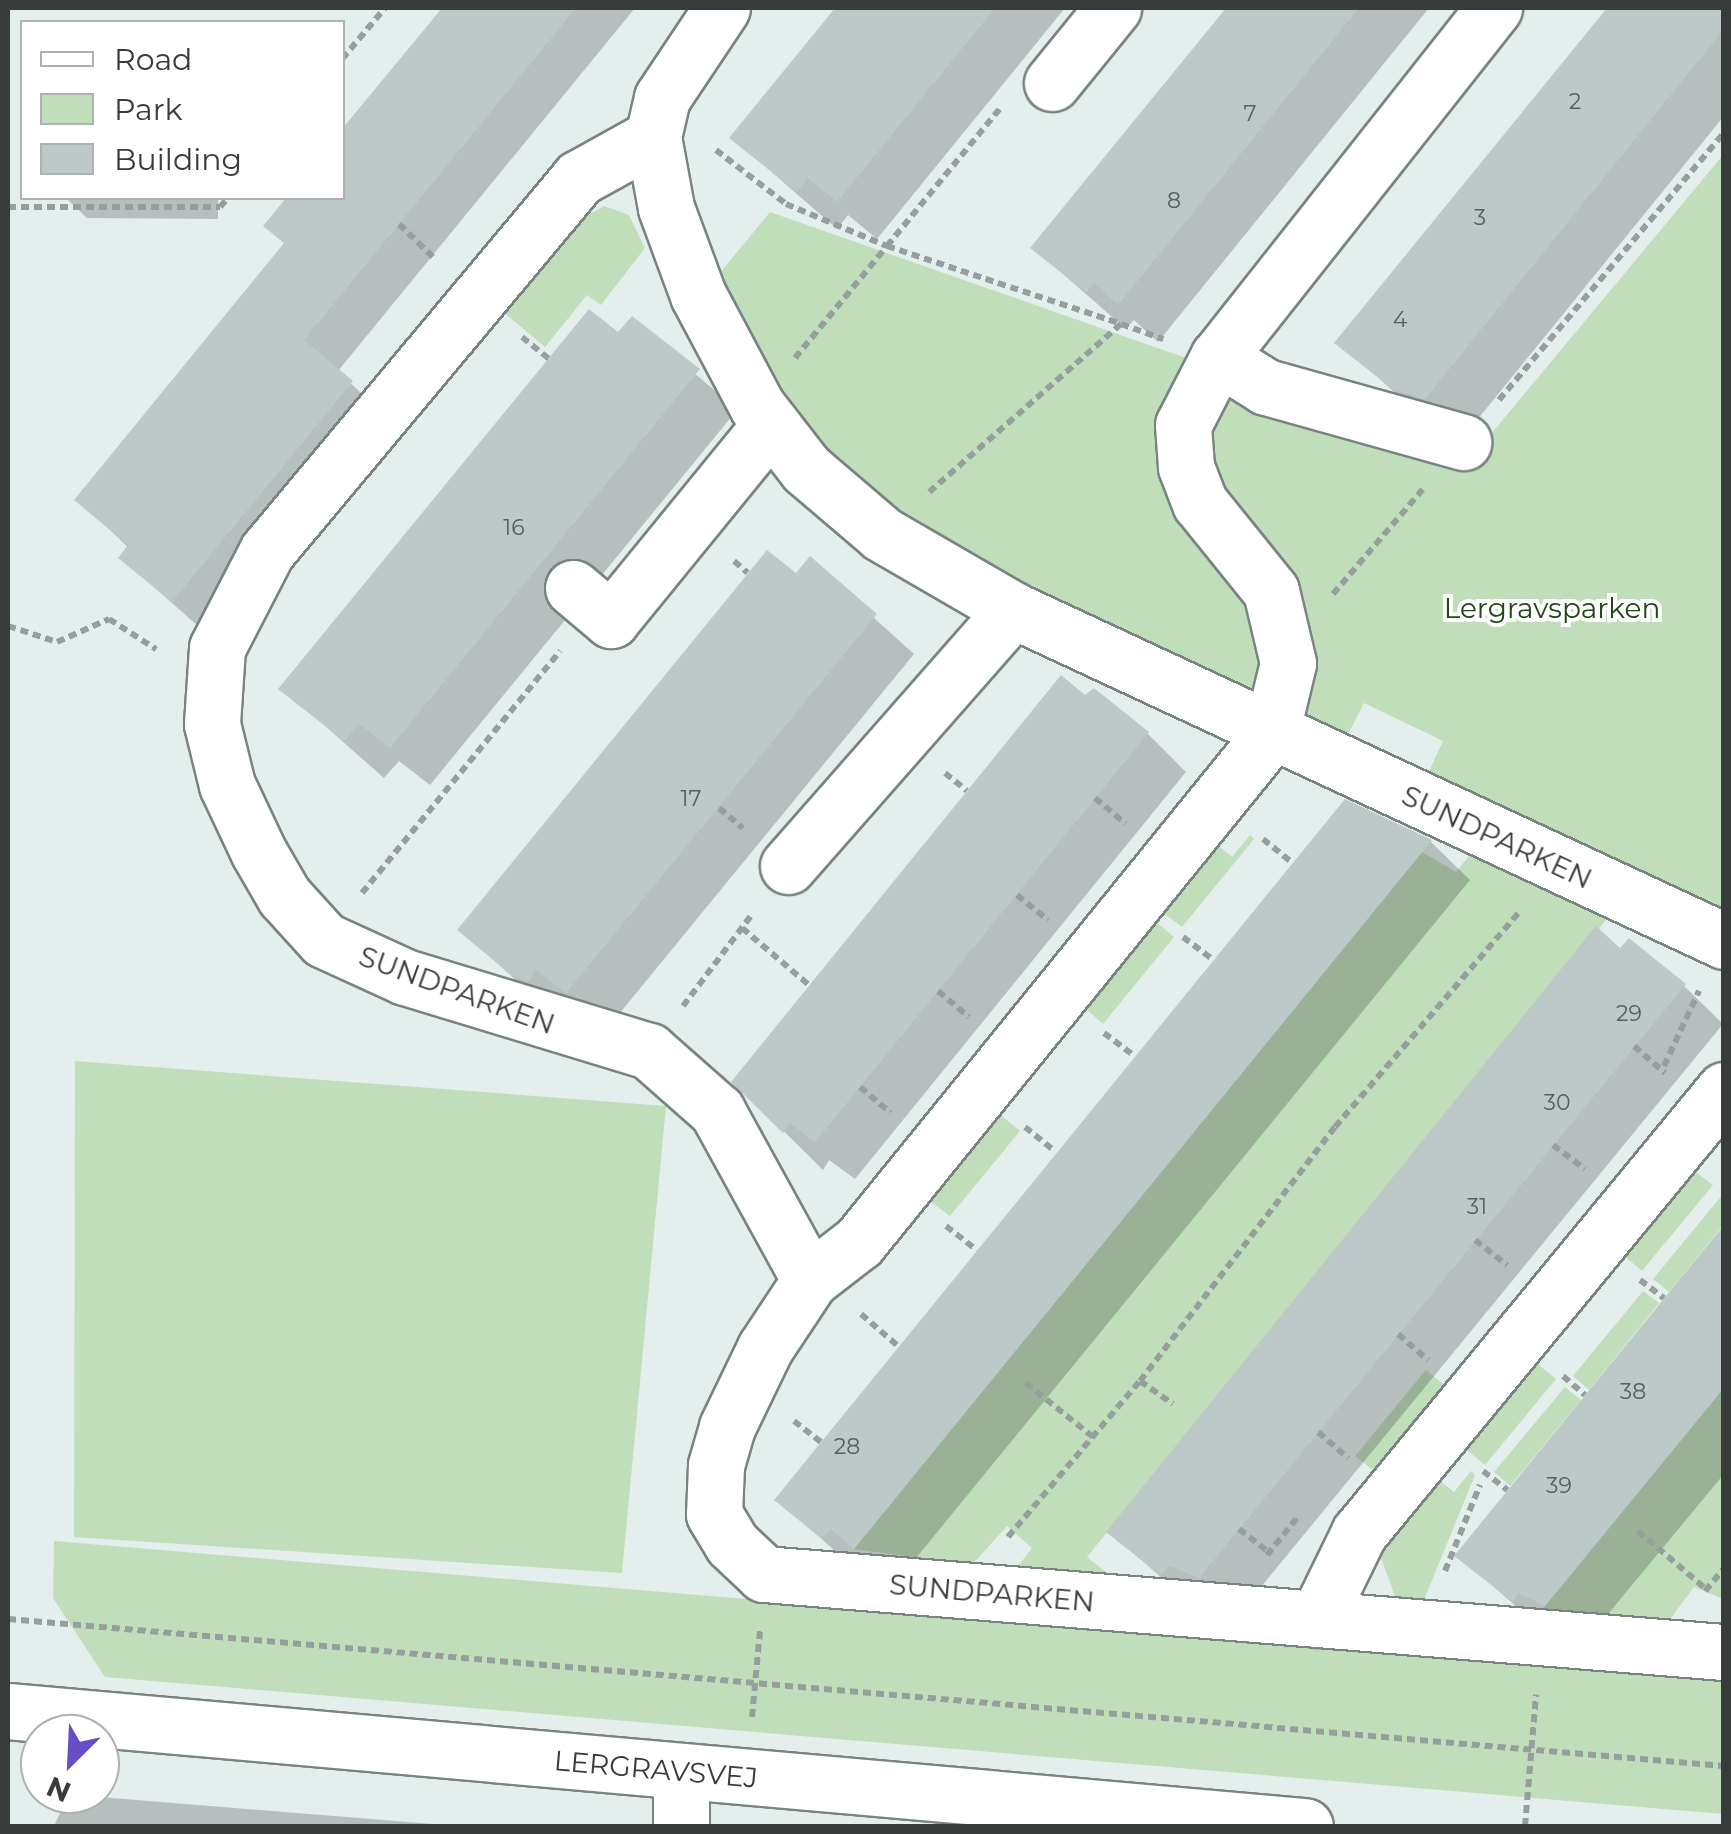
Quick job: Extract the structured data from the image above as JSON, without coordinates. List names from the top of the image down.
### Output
{
  "streets": {
    "street": ["SUNDPARKEN", "LERGRAVSVEJ"]
  },
  "parks": ["Lergravsparken"],
  "house_numbers": [
    "2",
    "7",
    "8",
    "3",
    "4",
    "16",
    "17",
    "29",
    "30",
    "31",
    "38",
    "28",
    "39"
  ],
  "legend": ["Road", "Park", "Building"],
  "north": "bottom left"
}
